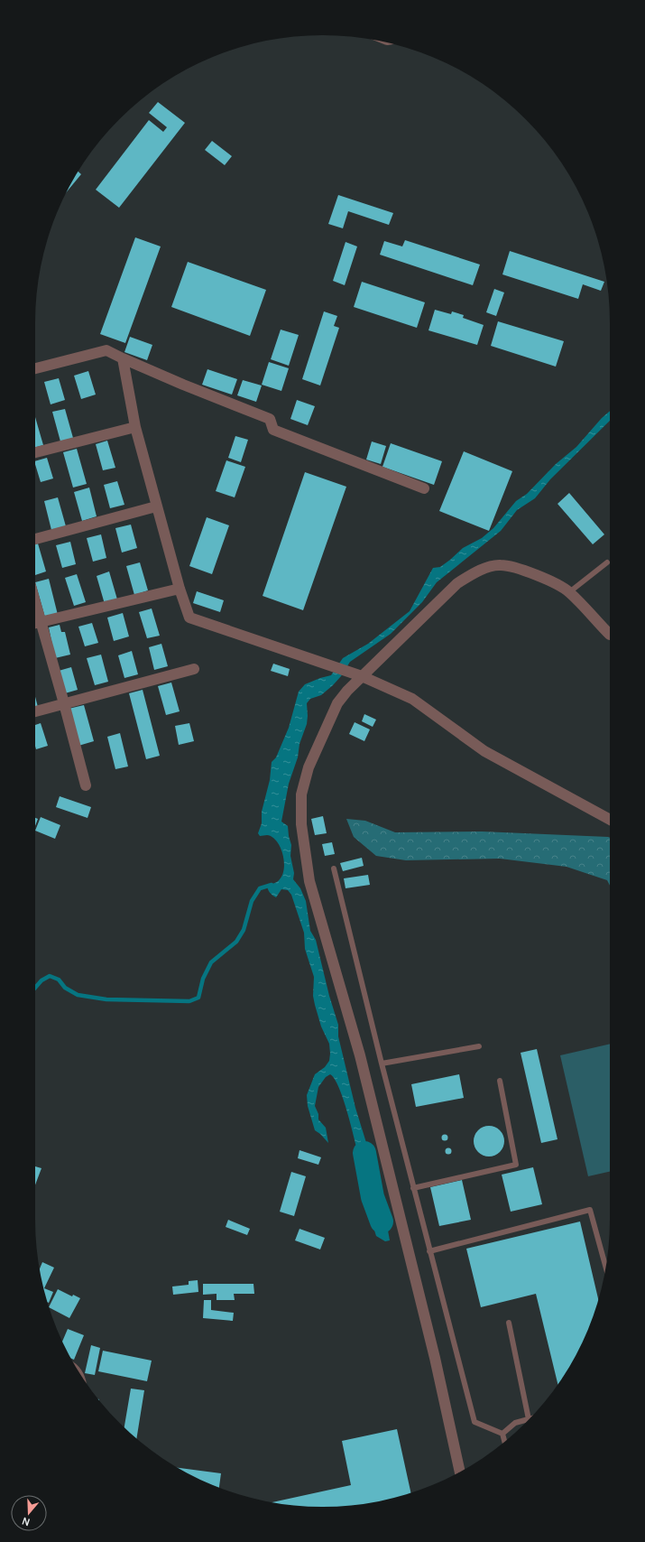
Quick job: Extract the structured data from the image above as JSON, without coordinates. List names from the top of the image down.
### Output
{
  "north": "bottom"
}
